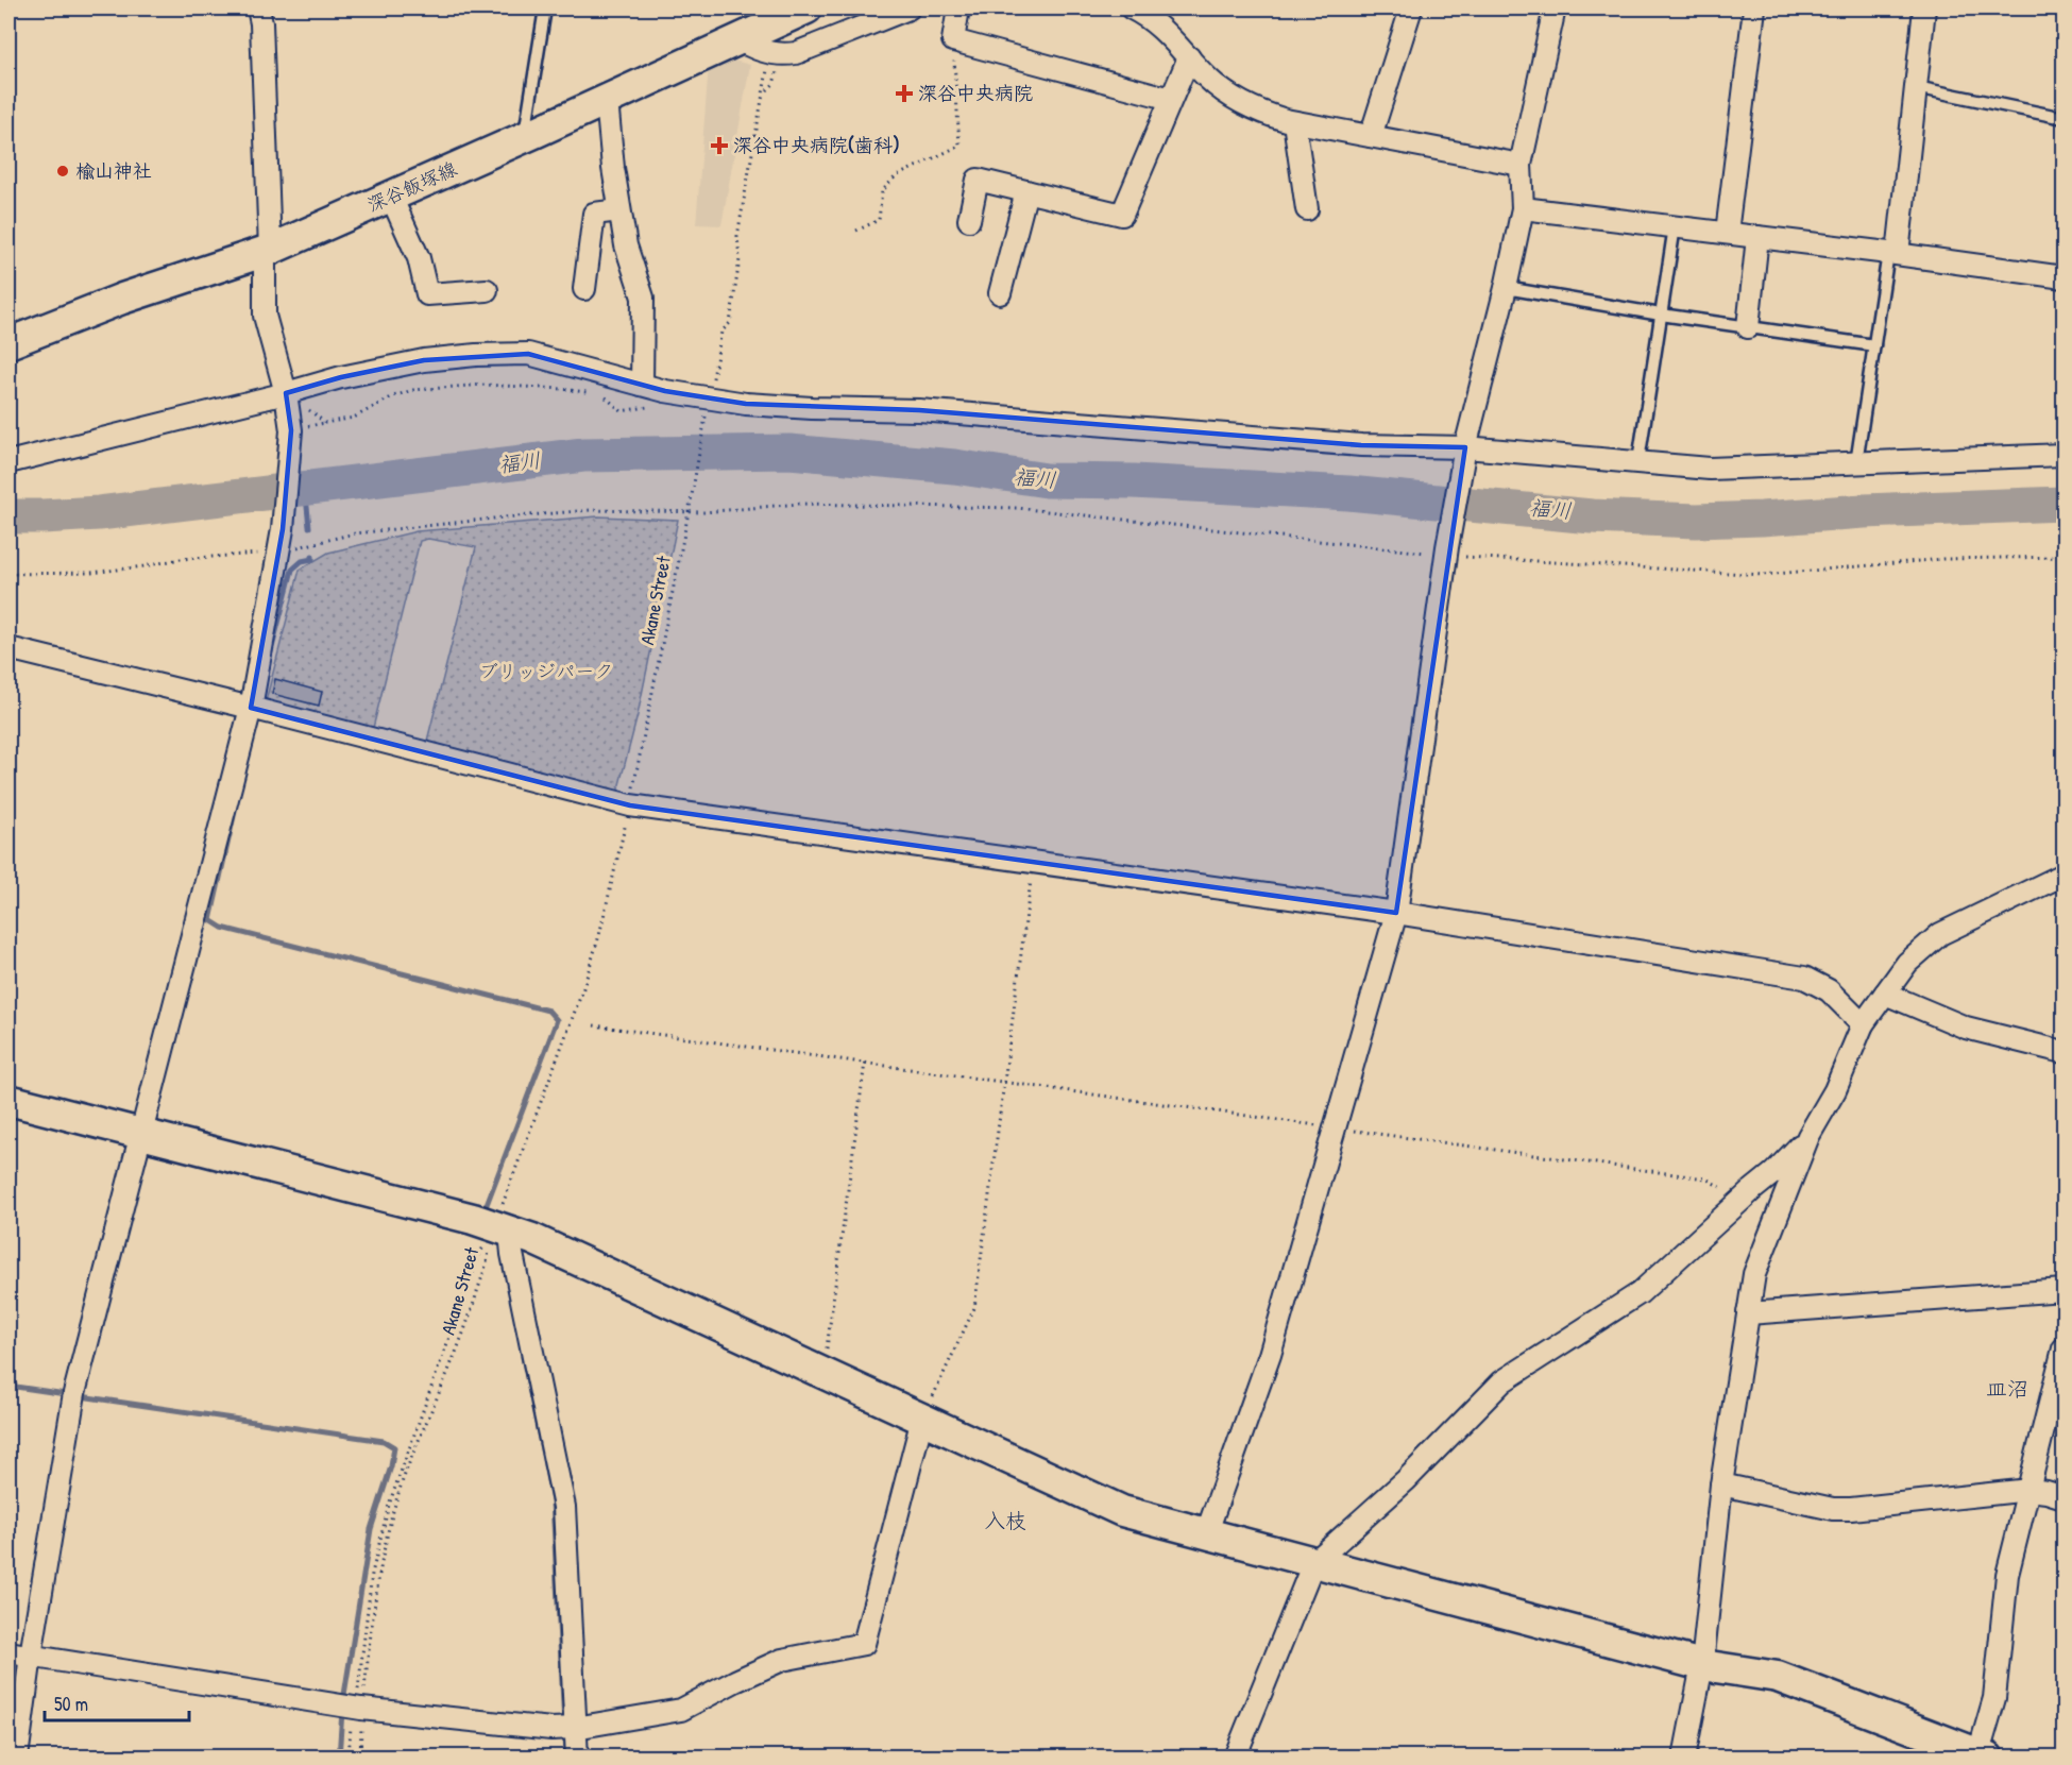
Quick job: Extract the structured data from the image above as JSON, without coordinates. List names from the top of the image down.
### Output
{
  "streets": {
    "street": ["深谷飯塚線"],
    "path": ["Akane Street"]
  },
  "districts": ["皿沼", "入枝"],
  "water": ["福川"],
  "parks": ["ブリッジパーク"],
  "places": {
    "health": ["深谷中央病院", "深谷中央病院(歯科)"],
    "other": ["楡山神社"]
  },
  "scale_bar": "50 m"
}
